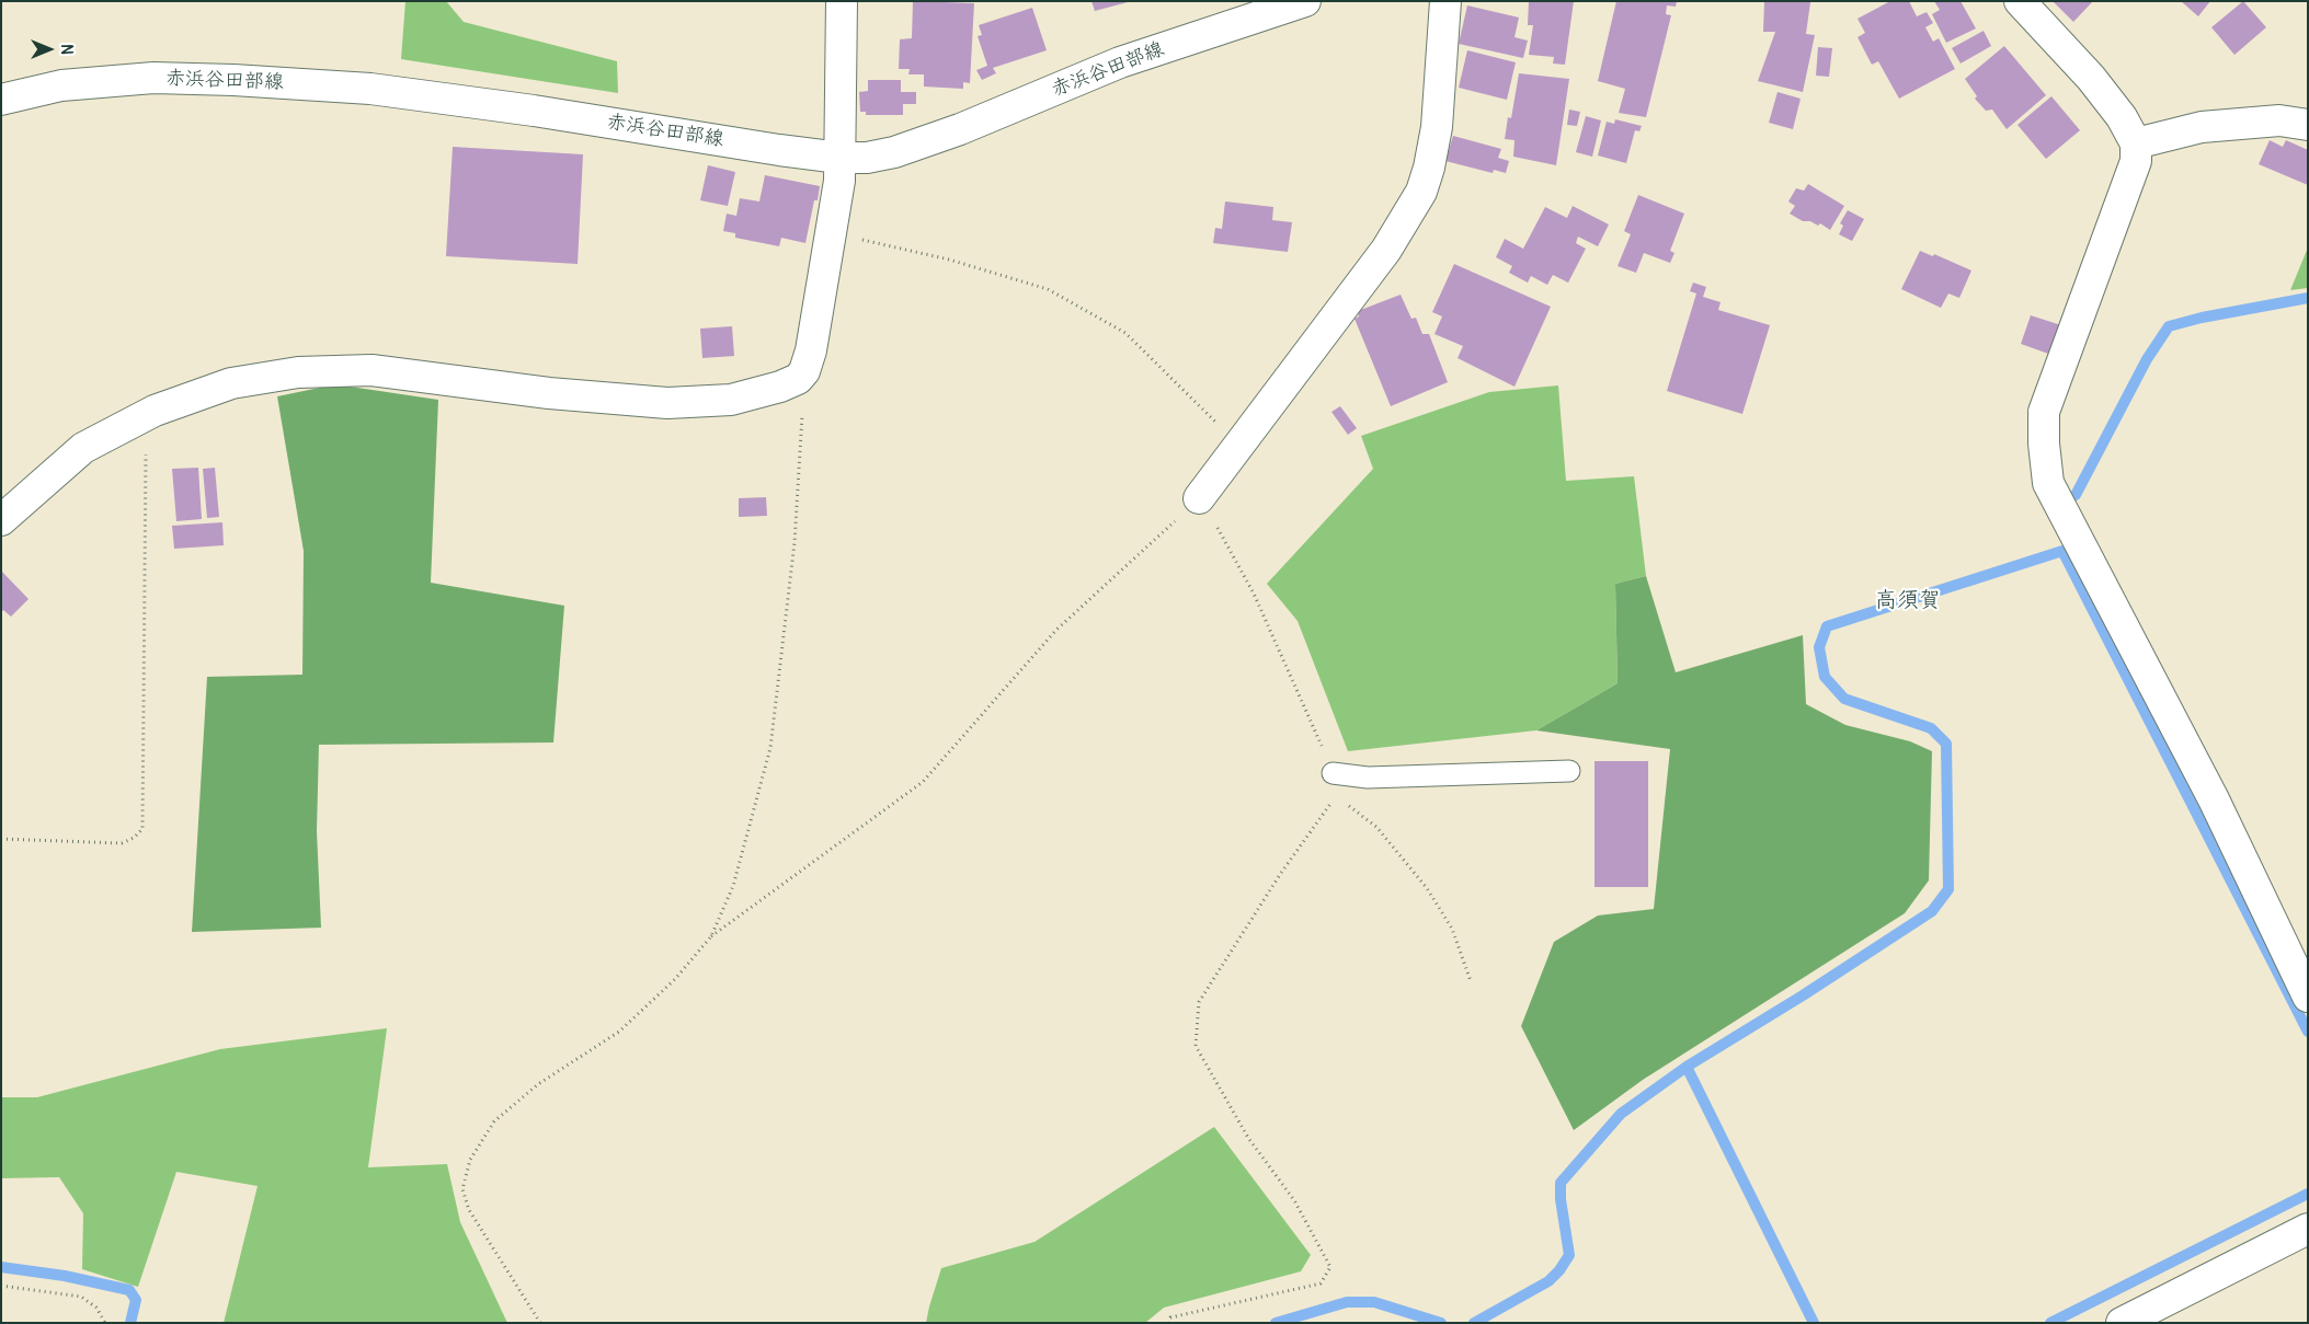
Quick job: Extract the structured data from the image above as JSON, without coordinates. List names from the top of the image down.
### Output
{
  "streets": {
    "street": ["赤浜谷田部線"]
  },
  "districts": ["高須賀"],
  "north": "right"
}
